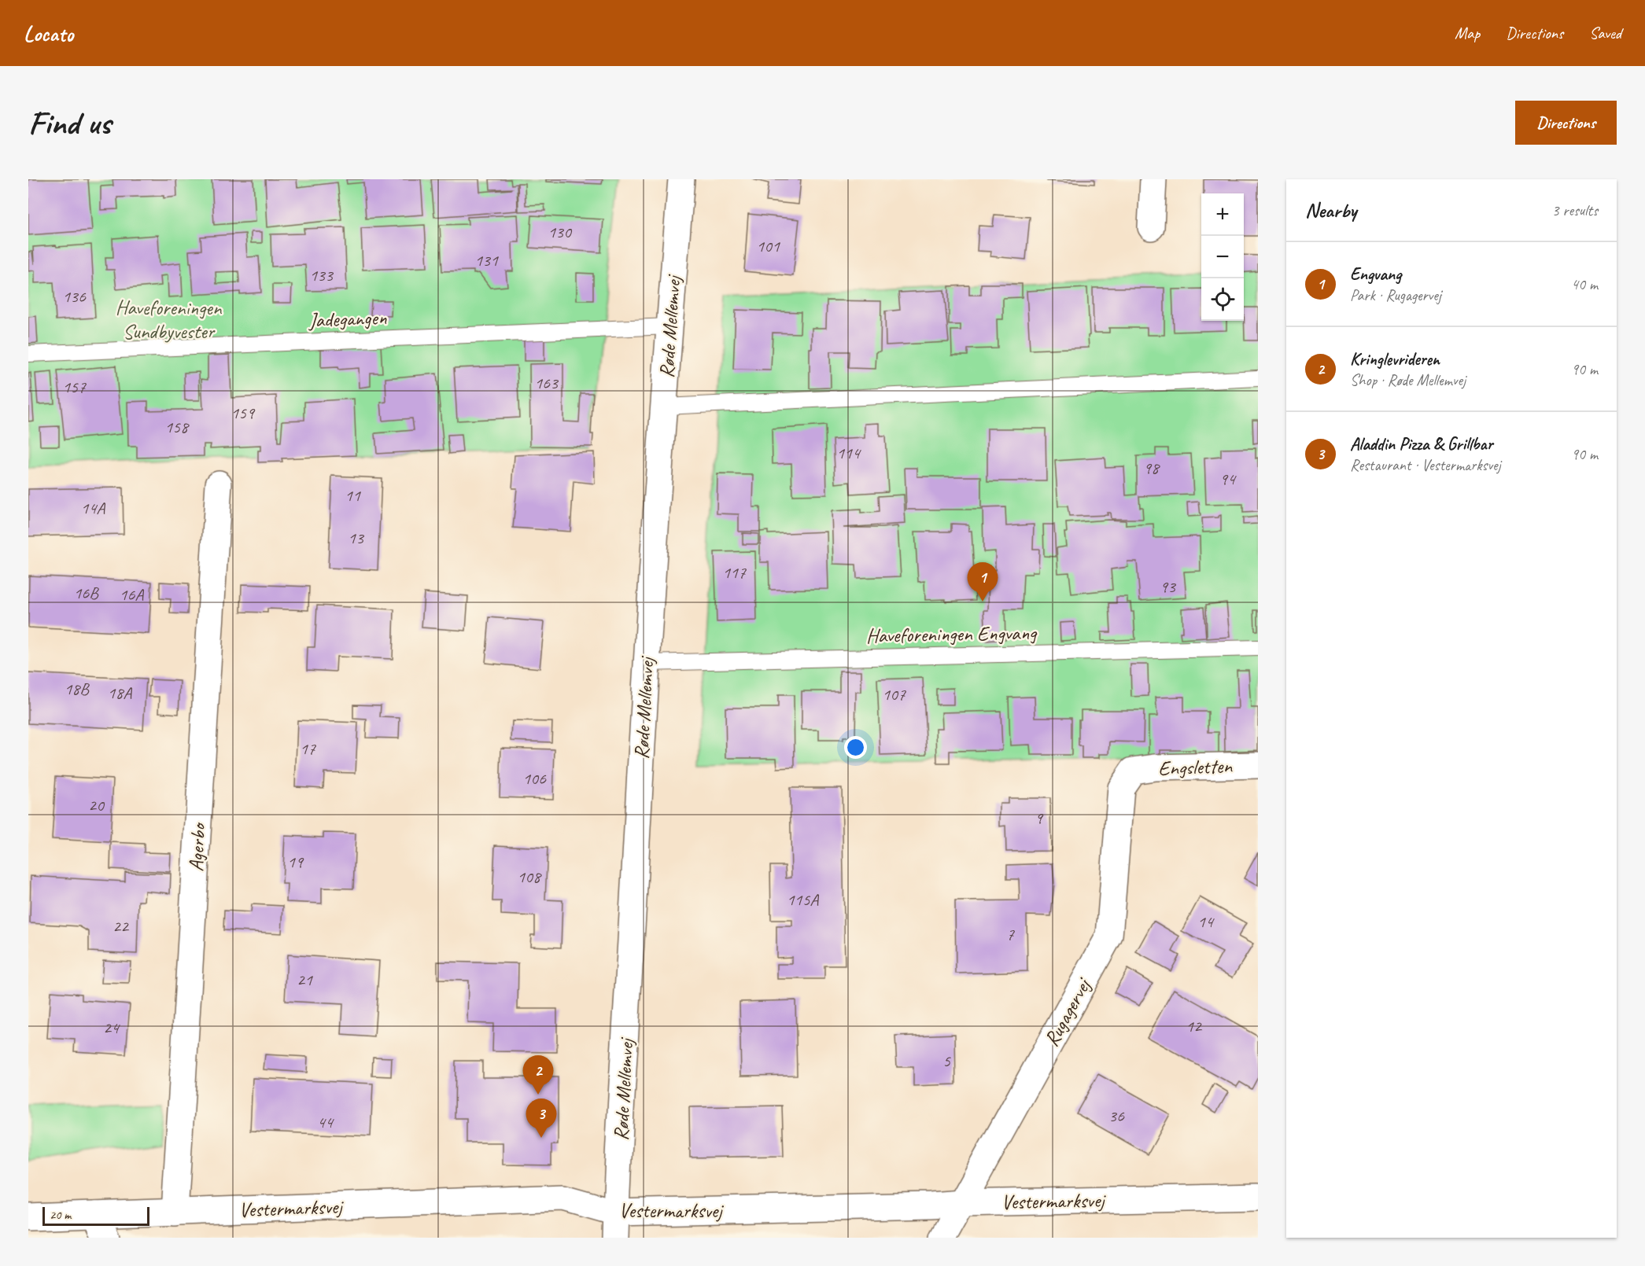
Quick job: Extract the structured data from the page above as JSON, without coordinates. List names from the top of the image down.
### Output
{
  "streets": {
    "street": [
      "Røde Mellemvej",
      "Engsletten",
      "Agerbo",
      "Rugagervej",
      "Vestermarksvej"
    ],
    "lane": ["Jadegangen", "Haveforeningen Engvang"]
  },
  "crossings": [
    ["Jadegangen", "Røde Mellemvej"],
    ["Røde Mellemvej", "Haveforeningen Engvang"],
    ["Røde Mellemvej", "Vestermarksvej"],
    ["Engsletten", "Rugagervej"],
    ["Agerbo", "Vestermarksvej"],
    ["Rugagervej", "Vestermarksvej"]
  ],
  "parks": ["Haveforeningen Sundbyvester"],
  "house_numbers": [
    "130",
    "101",
    "131",
    "133",
    "136",
    "163",
    "157",
    "159",
    "158",
    "114",
    "98",
    "94",
    "11",
    "14A",
    "13",
    "117",
    "93",
    "16B",
    "16A",
    "18B",
    "18A",
    "107",
    "17",
    "106",
    "20",
    "9",
    "19",
    "108",
    "115A",
    "14",
    "22",
    "7",
    "21",
    "12",
    "24",
    "5",
    "36",
    "44"
  ],
  "scale_bar": "20 m",
  "page": {
    "header": "Locato",
    "nav": ["Map", "Directions", "Saved"],
    "buttons": "Directions",
    "title": "Find us",
    "heading": ["Nearby", "3 results"],
    "map_buttons": ["+", "−"],
    "list": [
      {
        "mark": "1",
        "name": "Engvang",
        "note": "Park · Rugagervej",
        "value": "40 m"
      },
      {
        "mark": "2",
        "name": "Kringlevrideren",
        "note": "Shop · Røde Mellemvej",
        "value": "90 m"
      },
      {
        "mark": "3",
        "name": "Aladdin Pizza & Grillbar",
        "note": "Restaurant · Vestermarksvej",
        "value": "90 m"
      }
    ],
    "pins": ["1", "2", "3"],
    "scale": "20 m"
  }
}
